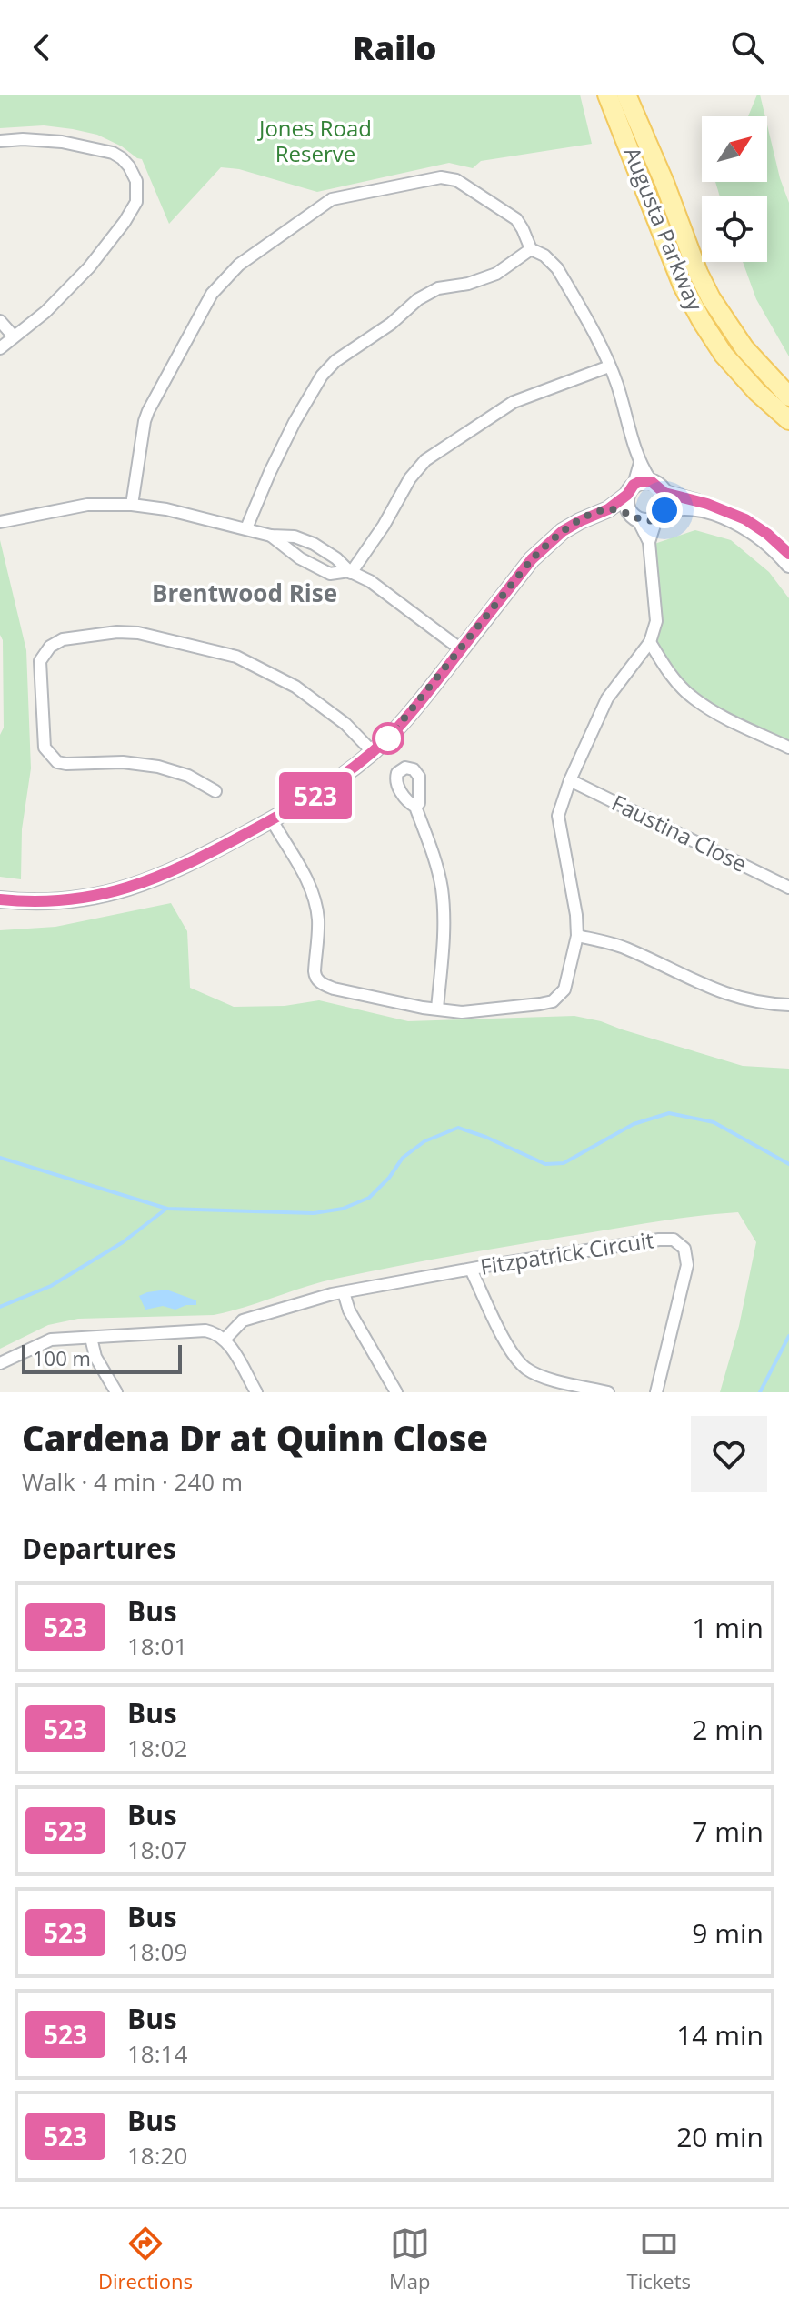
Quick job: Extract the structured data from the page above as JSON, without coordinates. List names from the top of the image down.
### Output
{
  "streets": {
    "main road": ["Augusta Parkway"],
    "street": ["Faustina Close", "Fitzpatrick Circuit"]
  },
  "districts": ["Brentwood Rise"],
  "parks": ["Jones Road Reserve"],
  "lines": ["bus line 523"],
  "scale_bar": "100 m",
  "north": "top right",
  "page": {
    "header": "Railo",
    "on_map": "523",
    "scale": "100 m",
    "heading": [
      ["Cardena Dr at Quinn Close", "Walk · 4 min · 240 m"],
      "Departures"
    ],
    "list": [
      {
        "mark": "523",
        "name": "Bus",
        "note": "18:01",
        "value": "1 min"
      },
      {
        "mark": "523",
        "name": "Bus",
        "note": "18:02",
        "value": "2 min"
      },
      {
        "mark": "523",
        "name": "Bus",
        "note": "18:07",
        "value": "7 min"
      },
      {
        "mark": "523",
        "name": "Bus",
        "note": "18:09",
        "value": "9 min"
      },
      {
        "mark": "523",
        "name": "Bus",
        "note": "18:14",
        "value": "14 min"
      },
      {
        "mark": "523",
        "name": "Bus",
        "note": "18:20",
        "value": "20 min"
      }
    ],
    "tabs": ["Directions", "Map", "Tickets"]
  }
}
